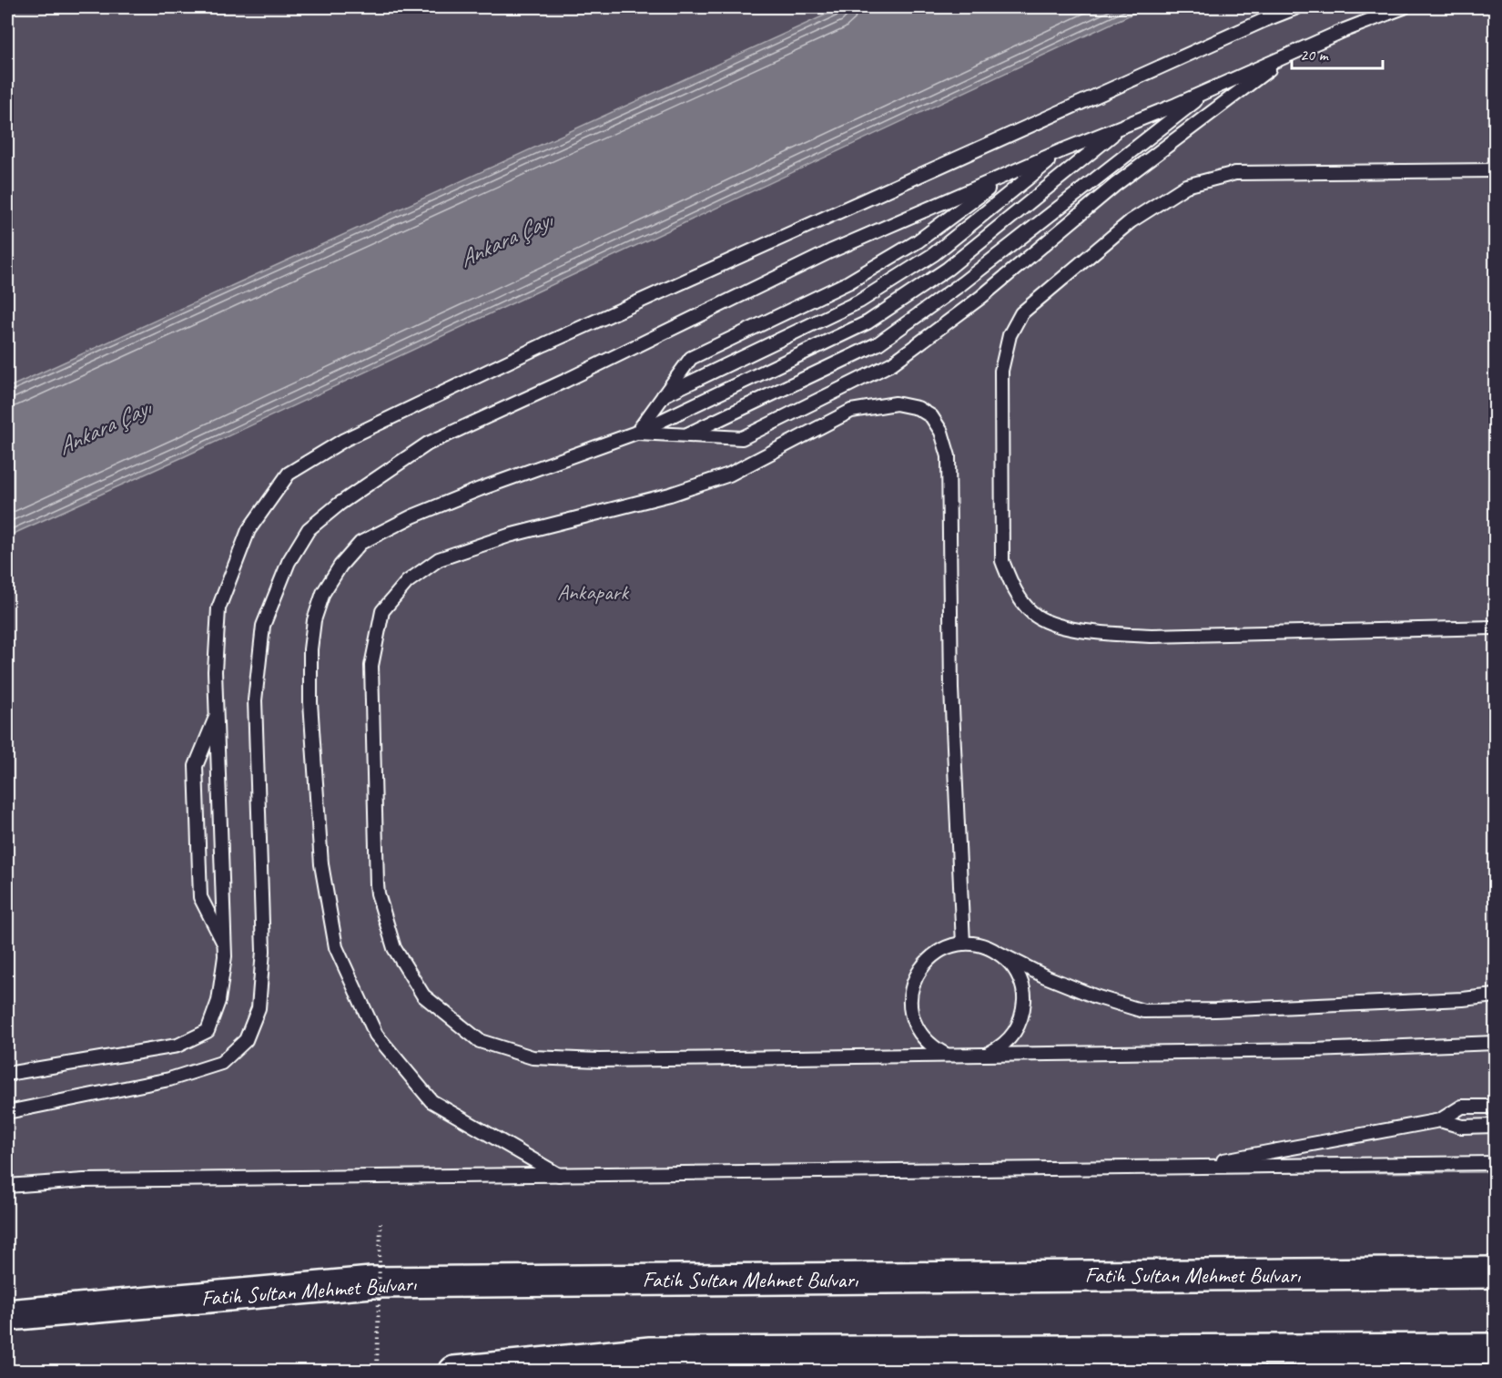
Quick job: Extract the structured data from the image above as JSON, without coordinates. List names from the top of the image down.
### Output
{
  "streets": {
    "highway": ["Fatih Sultan Mehmet Bulvarı"]
  },
  "water": ["Ankara Çayı"],
  "parks": ["Ankapark"],
  "scale_bar": "20 m"
}
